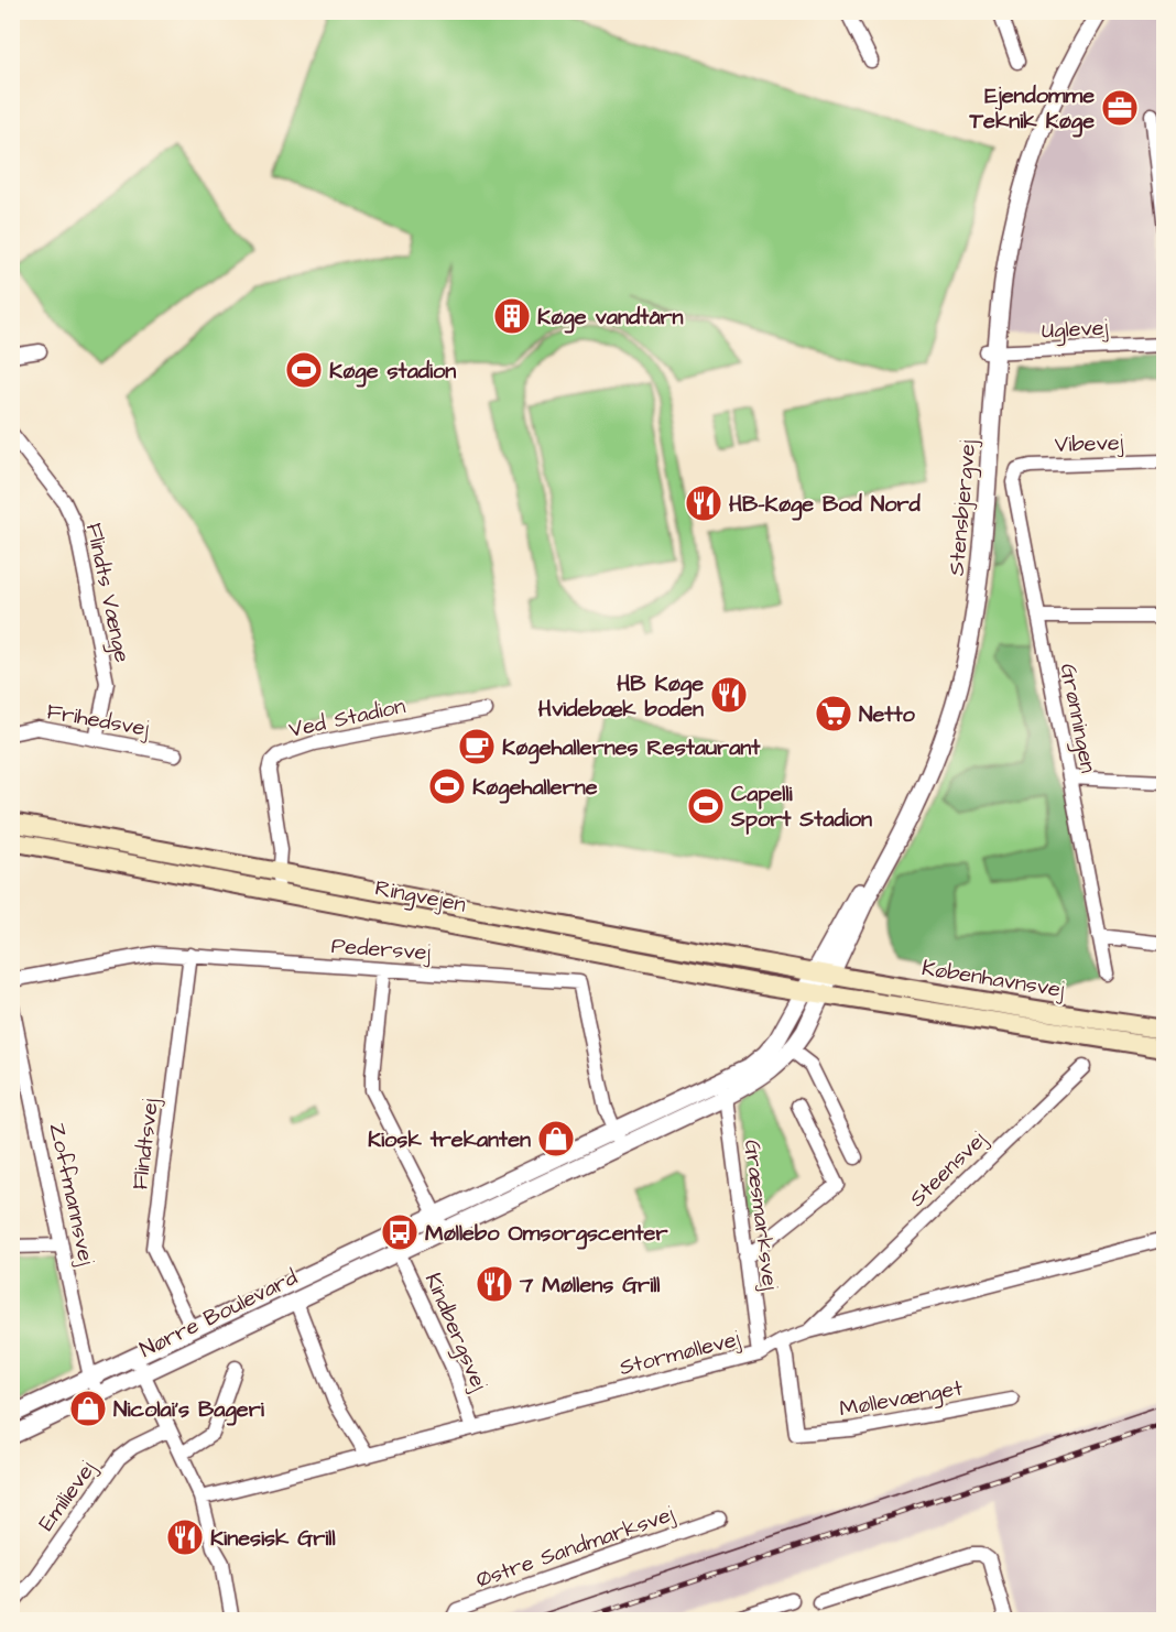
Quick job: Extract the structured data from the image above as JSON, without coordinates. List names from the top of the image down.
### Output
{
  "streets": {
    "main road": ["Ringvejen", "Københavnsvej"],
    "street": [
      "Uglevej",
      "Vibevej",
      "Stensbjergvej",
      "Flindts Vænge",
      "Ved Stadion",
      "Grønningen",
      "Frihedsvej",
      "Pedersvej",
      "Flindtsvej",
      "Steensvej",
      "Zoffmannsvej",
      "Græsmarksvej",
      "Nørre Boulevard",
      "Kindbergsvej",
      "Stormøllevej",
      "Møllevænget",
      "Emilievej",
      "Østre Sandmarksvej"
    ]
  },
  "crossings": [
    ["Uglevej", "Stensbjergvej"],
    ["Vibevej", "Grønningen"],
    ["Stensbjergvej", "Ringvejen"],
    ["Stensbjergvej", "Københavnsvej"],
    ["Stensbjergvej", "Nørre Boulevard"],
    ["Flindts Vænge", "Frihedsvej"],
    ["Ved Stadion", "Ringvejen"],
    ["Ringvejen", "Københavnsvej"],
    ["Ringvejen", "Nørre Boulevard"],
    ["Pedersvej", "Flindtsvej"],
    ["Pedersvej", "Nørre Boulevard"],
    ["Københavnsvej", "Nørre Boulevard"],
    ["Flindtsvej", "Nørre Boulevard"],
    ["Steensvej", "Stormøllevej"],
    ["Zoffmannsvej", "Nørre Boulevard"],
    ["Græsmarksvej", "Nørre Boulevard"],
    ["Græsmarksvej", "Stormøllevej"],
    ["Nørre Boulevard", "Kindbergsvej"],
    ["Kindbergsvej", "Stormøllevej"],
    ["Stormøllevej", "Møllevænget"]
  ],
  "places": {
    "office": ["Ejendomme Teknik Køge"],
    "building": ["Køge vandtårn"],
    "sports": ["Køge stadion", "Køgehallerne", "Capelli Sport Stadion"],
    "restaurant": [
      "HB-Køge Bod Nord",
      "HB Køge Hvidebæk boden",
      "7 Møllens Grill",
      "Kinesisk Grill"
    ],
    "supermarket": ["Netto"],
    "cafe": ["Køgehallernes Restaurant"],
    "shop": ["Kiosk trekanten", "Nicolai's Bageri"],
    "bus stop": ["Møllebo Omsorgscenter"]
  }
}
